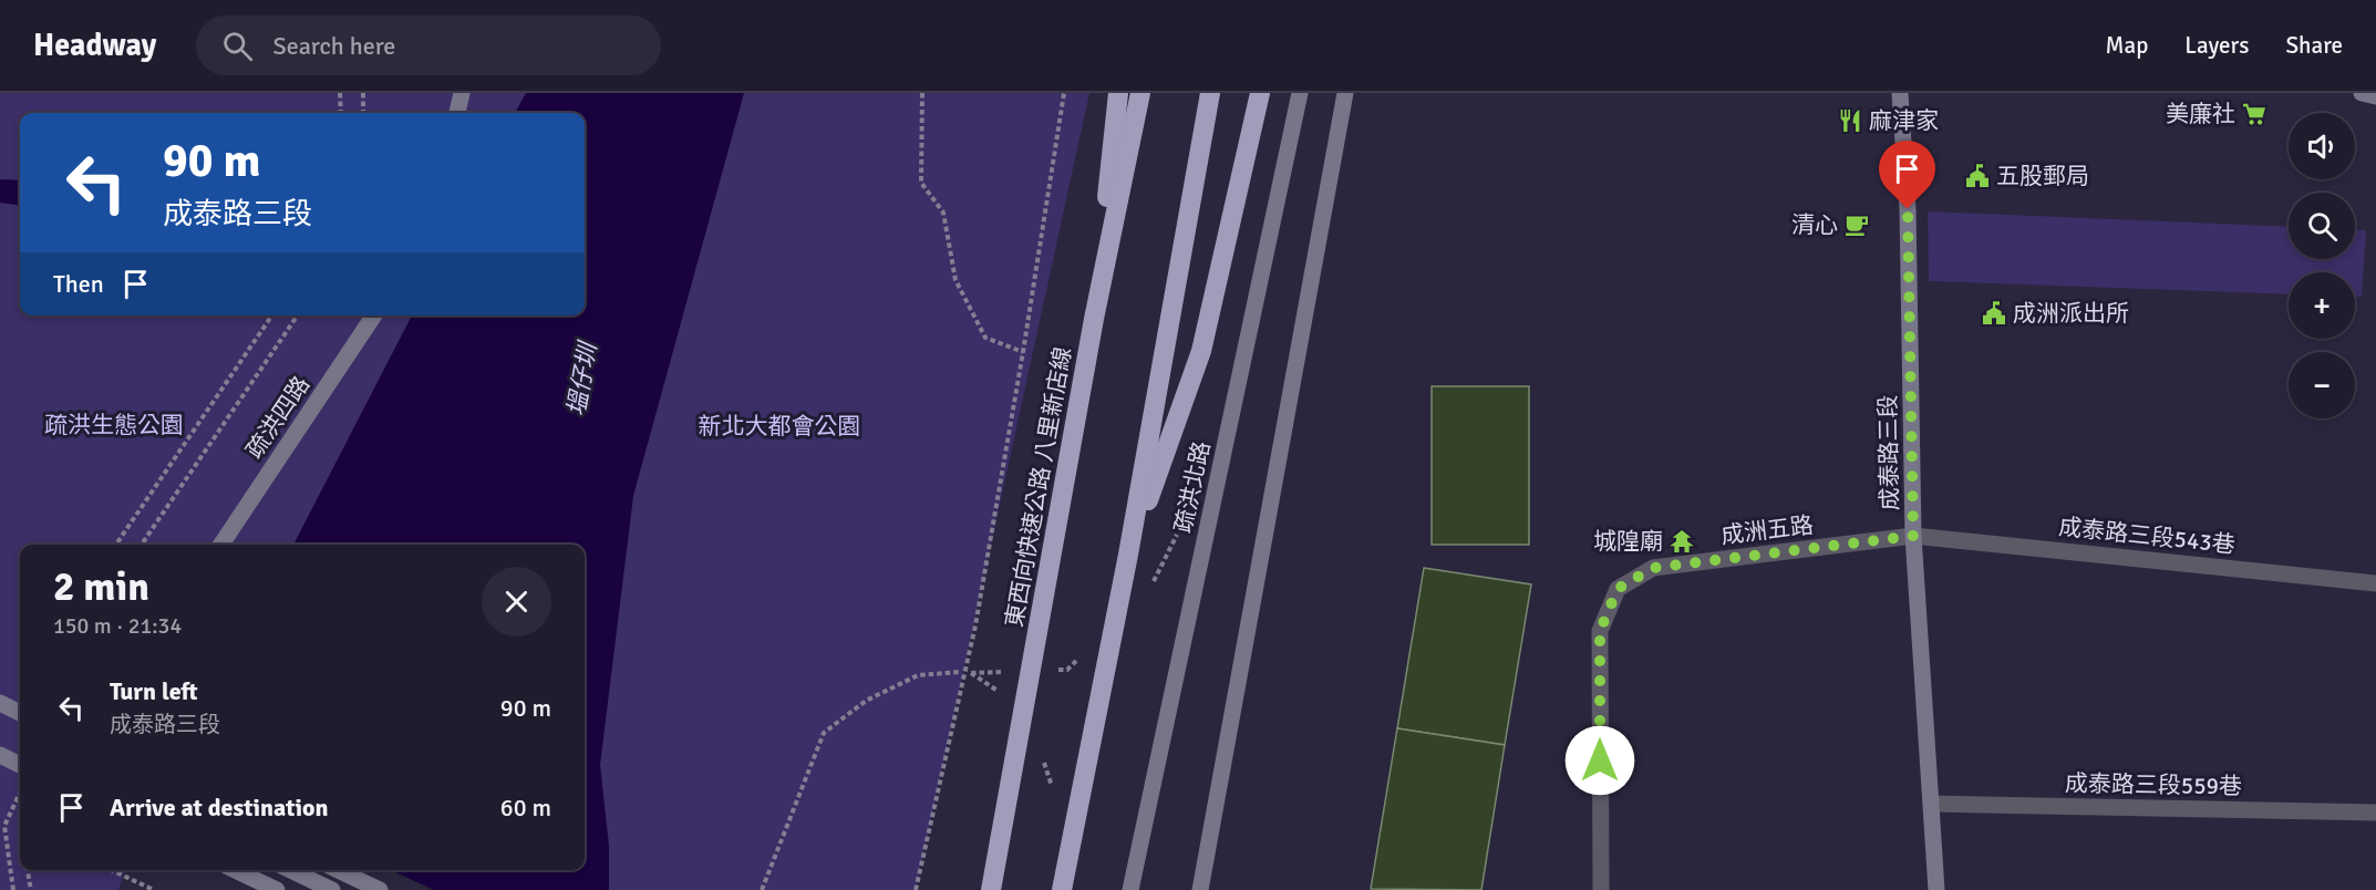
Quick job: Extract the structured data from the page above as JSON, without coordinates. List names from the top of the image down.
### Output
{
  "streets": {
    "highway": ["東西向快速公路 八里新店線"],
    "street": [
      "疏洪四路",
      "成泰路三段",
      "疏洪北路",
      "成洲五路",
      "成泰路三段543巷",
      "成泰路三段559巷"
    ]
  },
  "crossings": [
    ["成泰路三段", "成洲五路"],
    ["成泰路三段", "成泰路三段543巷"],
    ["成泰路三段", "成泰路三段559巷"],
    ["成洲五路", "成泰路三段543巷"]
  ],
  "water": ["塭仔圳"],
  "parks": ["疏洪生態公園", "新北大都會公園"],
  "places": {
    "supermarket": ["美廉社"],
    "restaurant": ["麻津家"],
    "public building": ["五股郵局", "成洲派出所"],
    "cafe": ["清心"],
    "temple": ["城隍廟"]
  },
  "page": {
    "header": "Headway",
    "search": "Search here",
    "nav": ["Map", "Layers", "Share"],
    "map_buttons": ["+", "−"],
    "turn": ["90 m", "成泰路三段"],
    "then": "Then",
    "heading": ["2 min", "150 m · 21:34"],
    "list": [
      {
        "name": "Turn left",
        "note": "成泰路三段",
        "value": "90 m"
      },
      {
        "name": "Arrive at destination",
        "value": "60 m"
      }
    ]
  }
}
